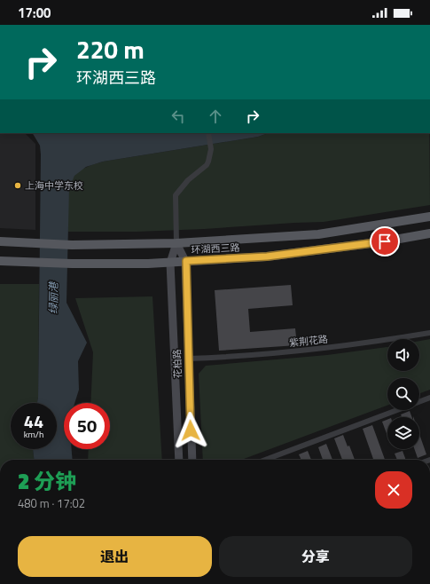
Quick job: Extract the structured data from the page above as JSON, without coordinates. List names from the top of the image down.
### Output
{
  "streets": {
    "main road": ["环湖西三路", "花柏路"],
    "street": ["紫荆花路"]
  },
  "crossings": [
    ["环湖西三路", "花柏路"],
    ["紫荆花路", "花柏路"]
  ],
  "water": ["绿丽港"],
  "places": ["上海中学东校"],
  "page": {
    "status": "17:00",
    "turn": ["220 m", "环湖西三路"],
    "speed": "44 km/h",
    "limit": "50",
    "heading": ["2 分钟", "480 m · 17:02"],
    "buttons": ["退出", "分享"]
  }
}
